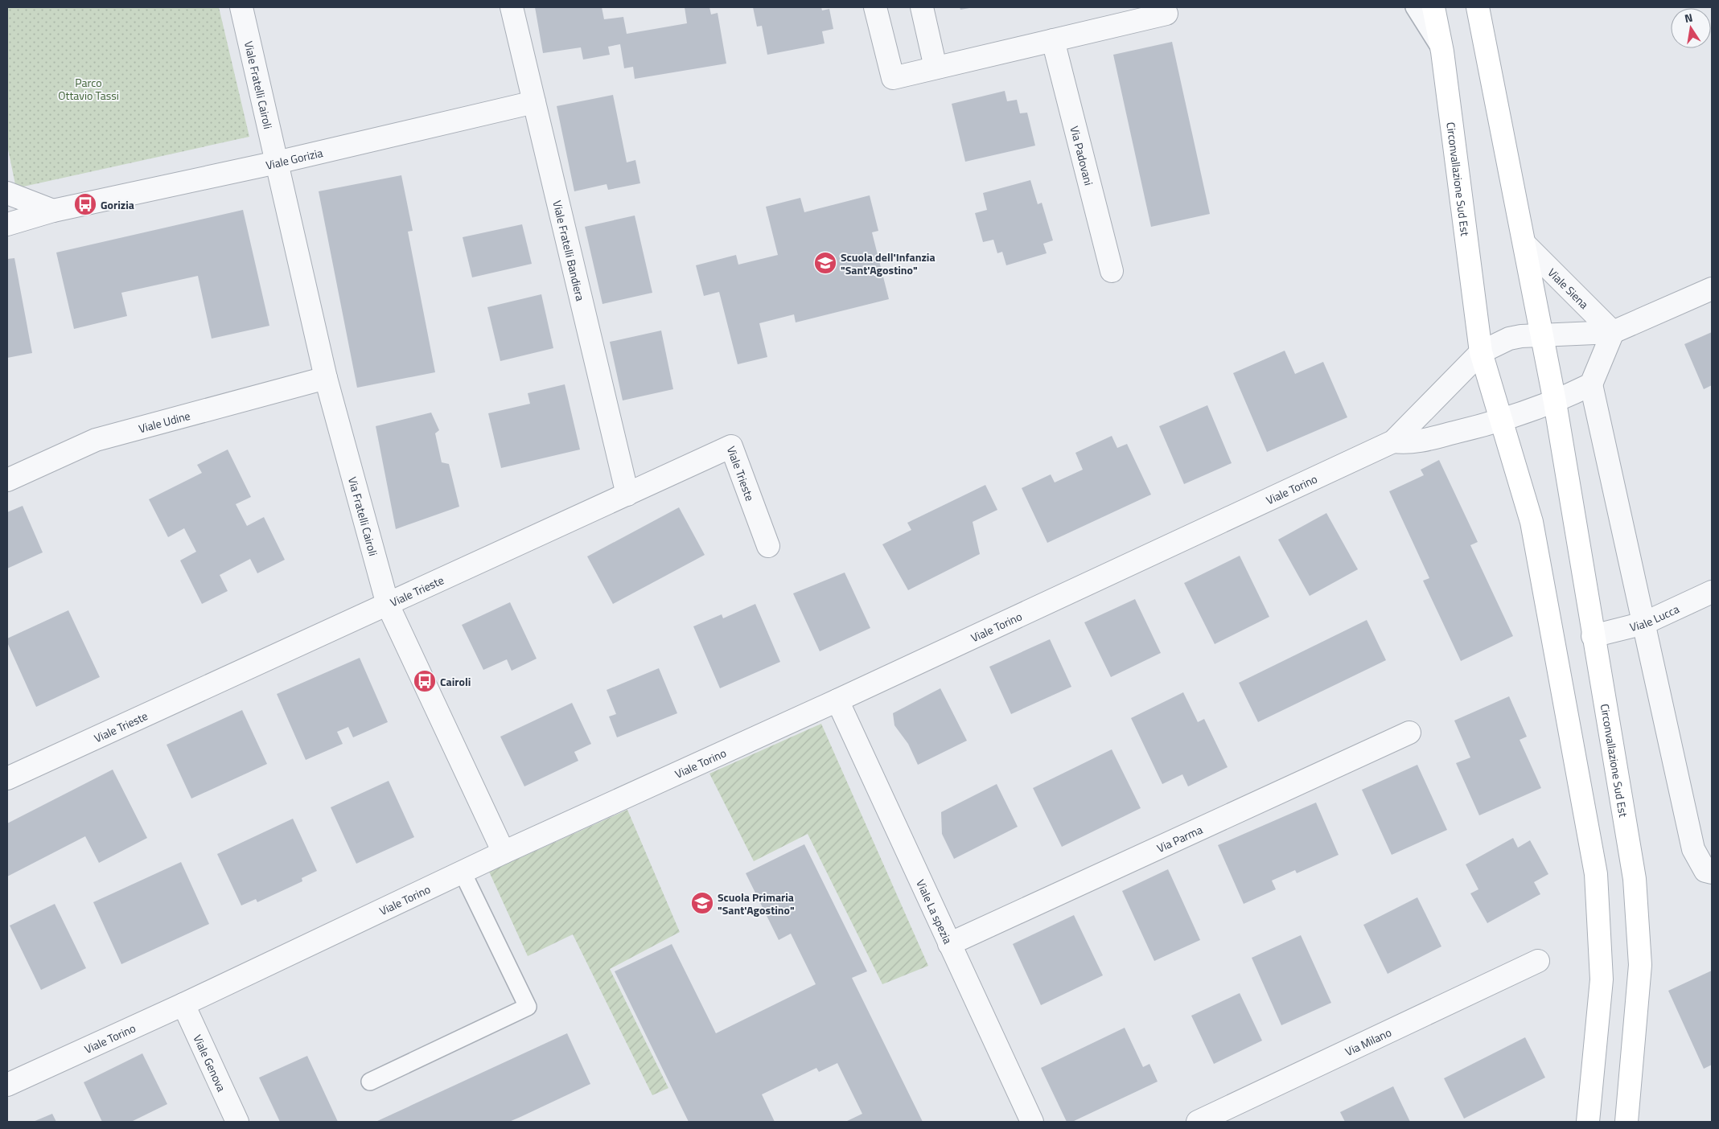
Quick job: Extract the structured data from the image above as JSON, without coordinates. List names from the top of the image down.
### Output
{
  "streets": {
    "main road": ["Circonvallazione Sud Est"],
    "street": [
      "Viale Fratelli Cairoli",
      "Via Padovani",
      "Viale Gorizia",
      "Viale Fratelli Bandiera",
      "Viale Siena",
      "Viale Udine",
      "Viale Trieste",
      "Viale Torino",
      "Via Fratelli Cairoli",
      "Viale Lucca",
      "Via Parma",
      "Viale La spezia",
      "Via Milano",
      "Viale Genova"
    ]
  },
  "crossings": [
    ["Viale Fratelli Cairoli", "Viale Gorizia"],
    ["Viale Fratelli Cairoli", "Via Fratelli Cairoli"],
    ["Viale Gorizia", "Viale Fratelli Bandiera"],
    ["Viale Gorizia", "Via Fratelli Cairoli"],
    ["Circonvallazione Sud Est", "Viale Siena"],
    ["Circonvallazione Sud Est", "Viale Torino"],
    ["Circonvallazione Sud Est", "Viale Lucca"],
    ["Viale Fratelli Bandiera", "Viale Trieste"],
    ["Viale Udine", "Via Fratelli Cairoli"],
    ["Viale Trieste", "Via Fratelli Cairoli"],
    ["Viale Torino", "Via Fratelli Cairoli"],
    ["Viale Torino", "Viale La spezia"],
    ["Viale Torino", "Viale Genova"],
    ["Via Parma", "Viale La spezia"]
  ],
  "parks": ["Parco Ottavio Tassi"],
  "places": {
    "bus stop": ["Gorizia", "Cairoli"],
    "school or university": ["Scuola dell'Infanzia \"Sant'Agostino\"", "Scuola Primaria \"Sant'Agostino\""]
  },
  "north": "top"
}
